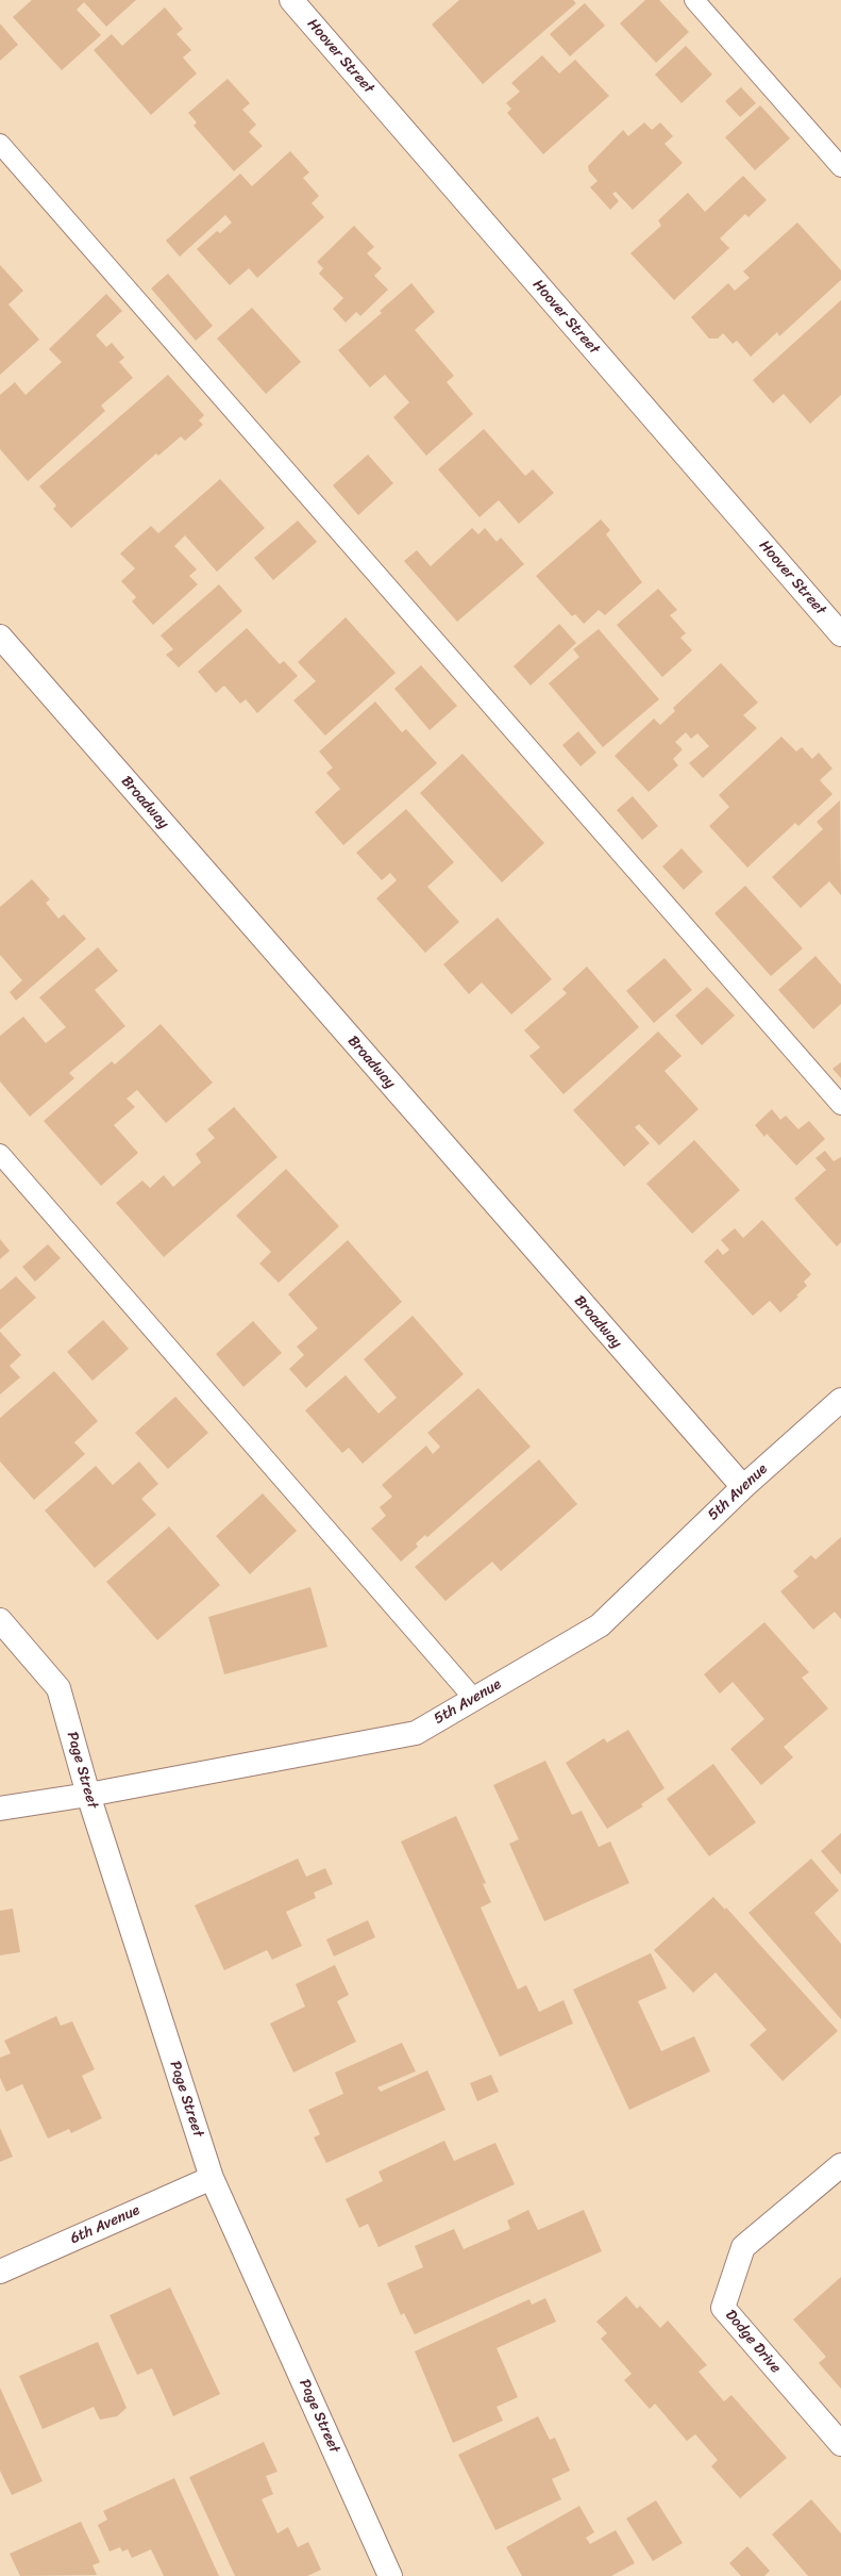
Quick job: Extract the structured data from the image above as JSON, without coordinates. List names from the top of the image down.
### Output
{
  "streets": {
    "street": [
      "Hoover Street",
      "Broadway",
      "5th Avenue",
      "Page Street",
      "6th Avenue",
      "Dodge Drive"
    ]
  },
  "crossings": [
    ["Broadway", "5th Avenue"],
    ["5th Avenue", "Page Street"],
    ["Page Street", "6th Avenue"]
  ]
}
